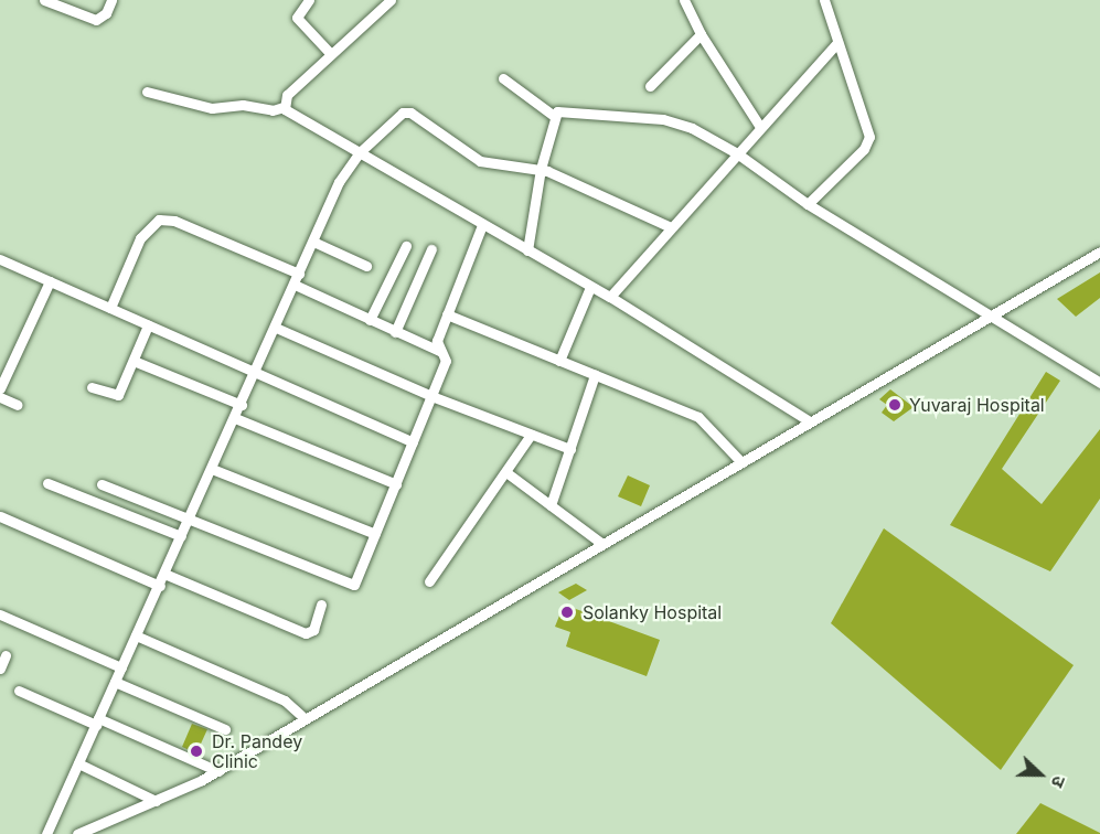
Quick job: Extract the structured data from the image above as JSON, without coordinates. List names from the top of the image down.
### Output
{
  "places": ["Yuvaraj Hospital", "Solanky Hospital", "Dr. Pandey Clinic"],
  "north": "right"
}
